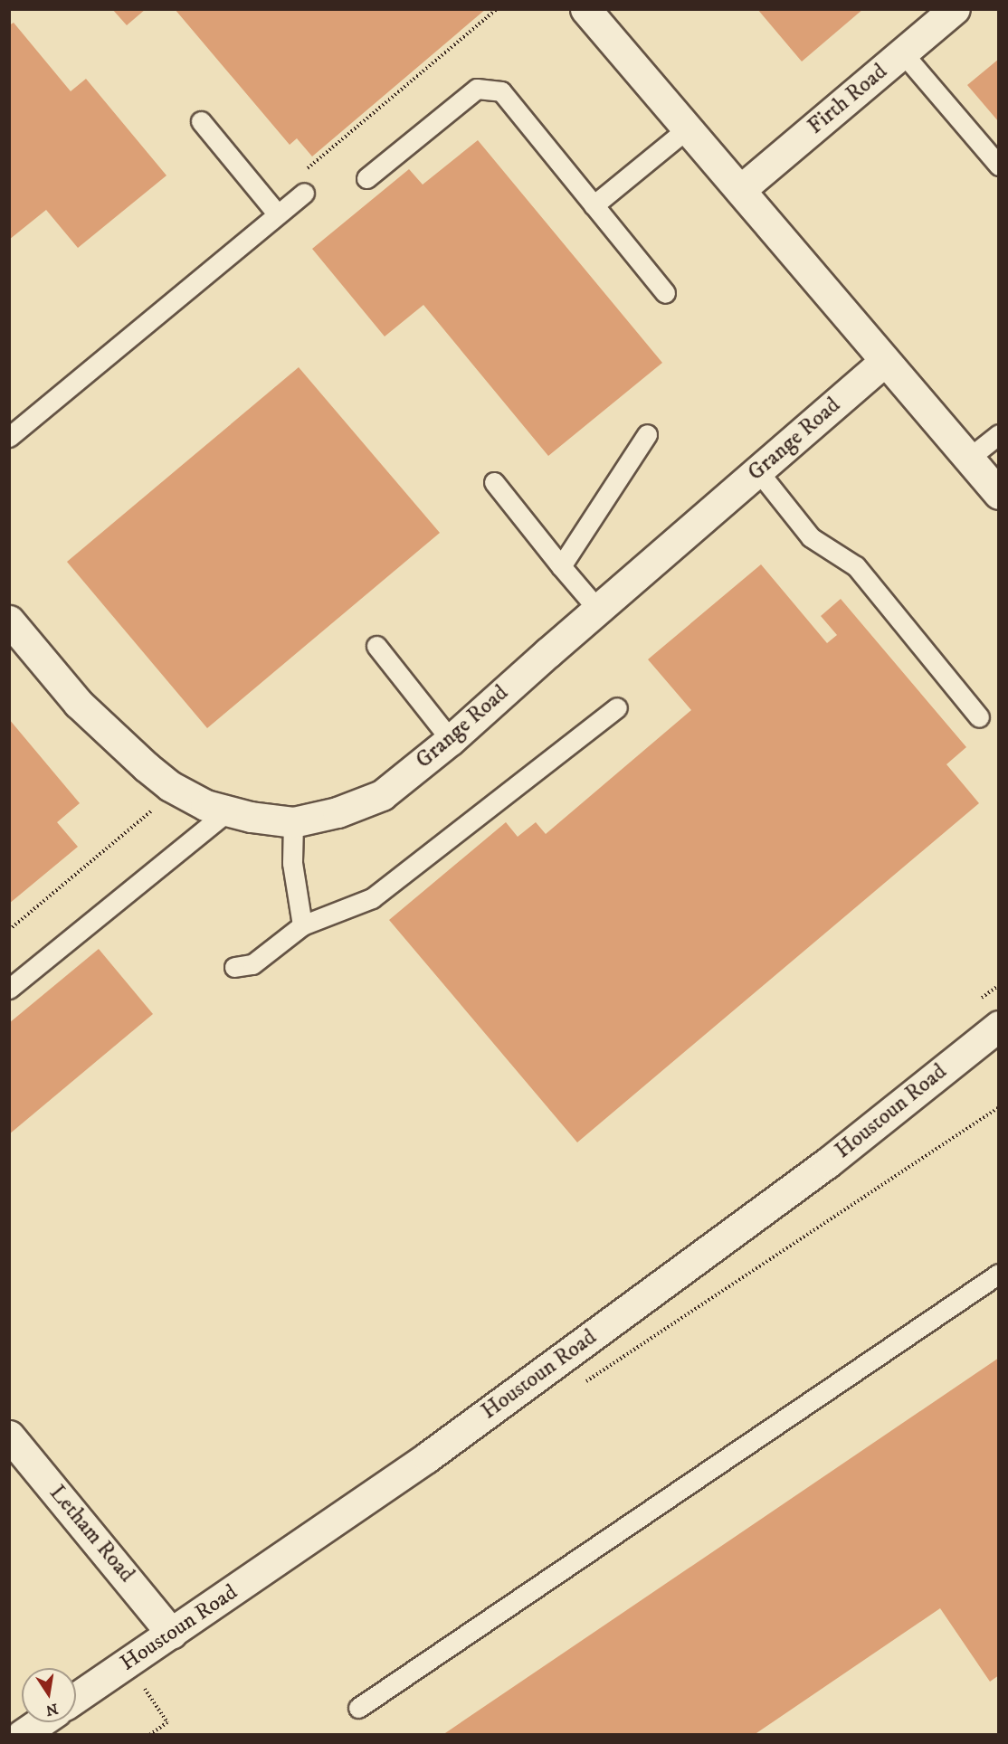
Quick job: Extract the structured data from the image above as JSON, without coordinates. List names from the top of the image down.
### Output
{
  "streets": {
    "street": [
      "Firth Road",
      "Grange Road",
      "Houstoun Road",
      "Letham Road"
    ]
  },
  "crossings": [
    ["Houstoun Road", "Letham Road"]
  ],
  "north": "bottom"
}
